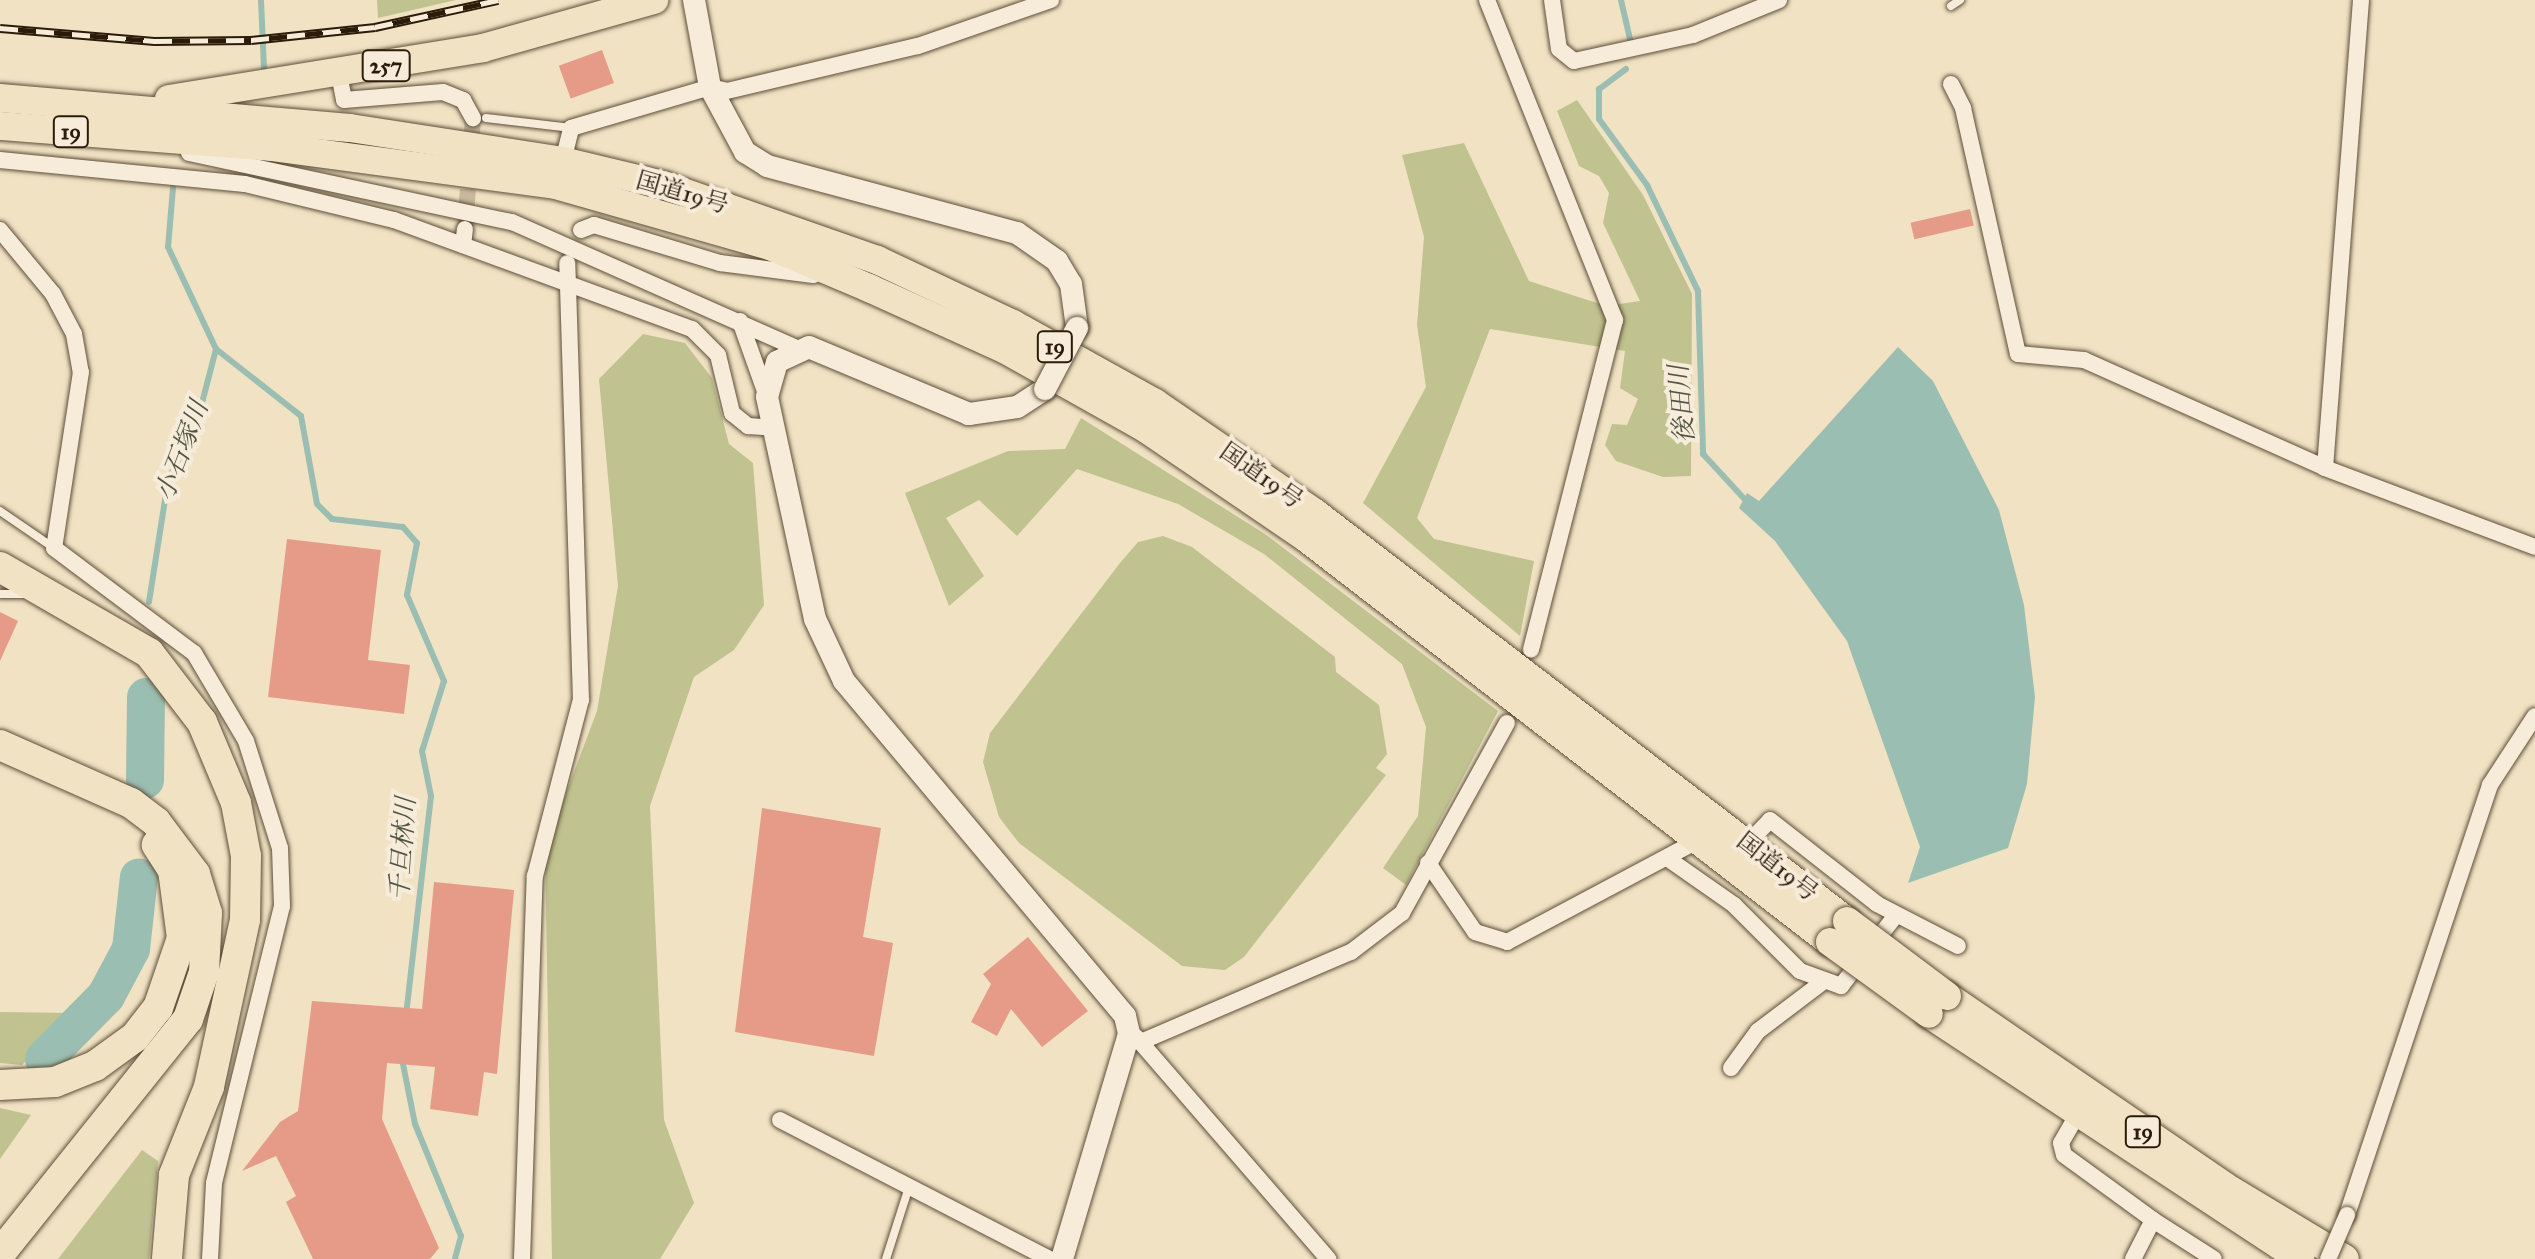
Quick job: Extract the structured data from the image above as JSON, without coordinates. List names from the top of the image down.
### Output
{
  "streets": {
    "highway": ["257", "19", "国道19号"]
  },
  "crossings": [
    ["257", "国道19号"]
  ],
  "water": ["後田川", "小石塚川", "千旦林川"]
}
